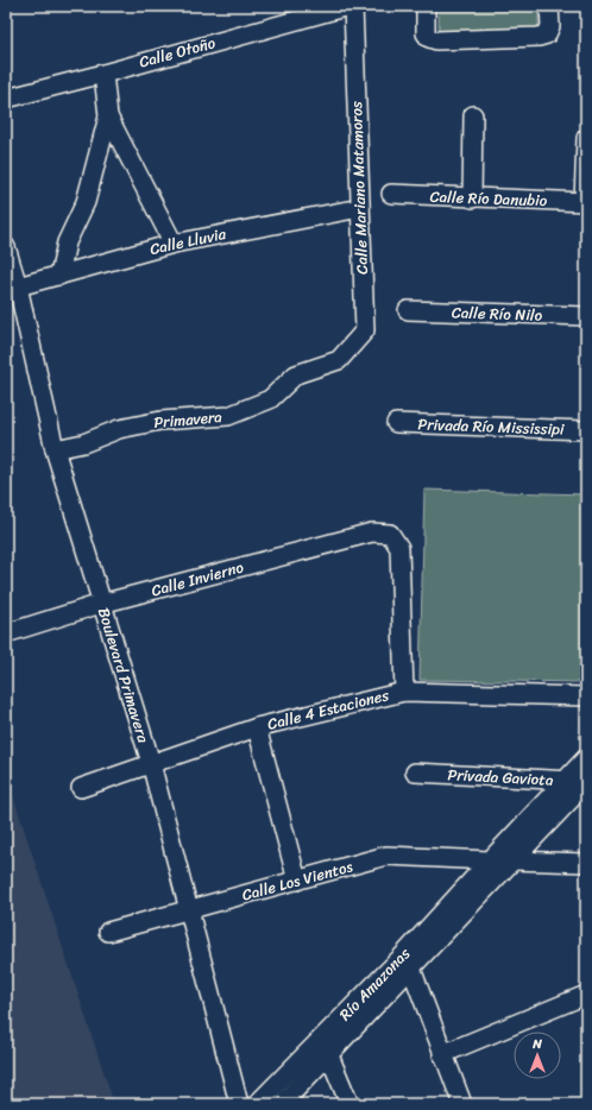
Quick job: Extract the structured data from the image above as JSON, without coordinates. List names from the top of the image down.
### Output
{
  "streets": {
    "street": [
      "Calle Otoño",
      "Calle Mariano Matamoros",
      "Calle Río Danubio",
      "Calle Lluvia",
      "Calle Río Nilo",
      "Primavera",
      "Privada Río Mississipi",
      "Calle Invierno",
      "Boulevard Primavera",
      "Calle 4 Estaciones",
      "Privada Gaviota",
      "Calle Los Vientos",
      "Río Amazonas"
    ]
  },
  "crossings": [
    ["Calle Mariano Matamoros", "Calle Lluvia"],
    ["Calle Mariano Matamoros", "Primavera"],
    ["Calle Lluvia", "Boulevard Primavera"],
    ["Primavera", "Boulevard Primavera"],
    ["Calle Invierno", "Boulevard Primavera"],
    ["Calle Invierno", "Calle 4 Estaciones"],
    ["Boulevard Primavera", "Calle 4 Estaciones"],
    ["Boulevard Primavera", "Calle Los Vientos"],
    ["Privada Gaviota", "Río Amazonas"],
    ["Calle Los Vientos", "Río Amazonas"]
  ],
  "north": "top"
}
